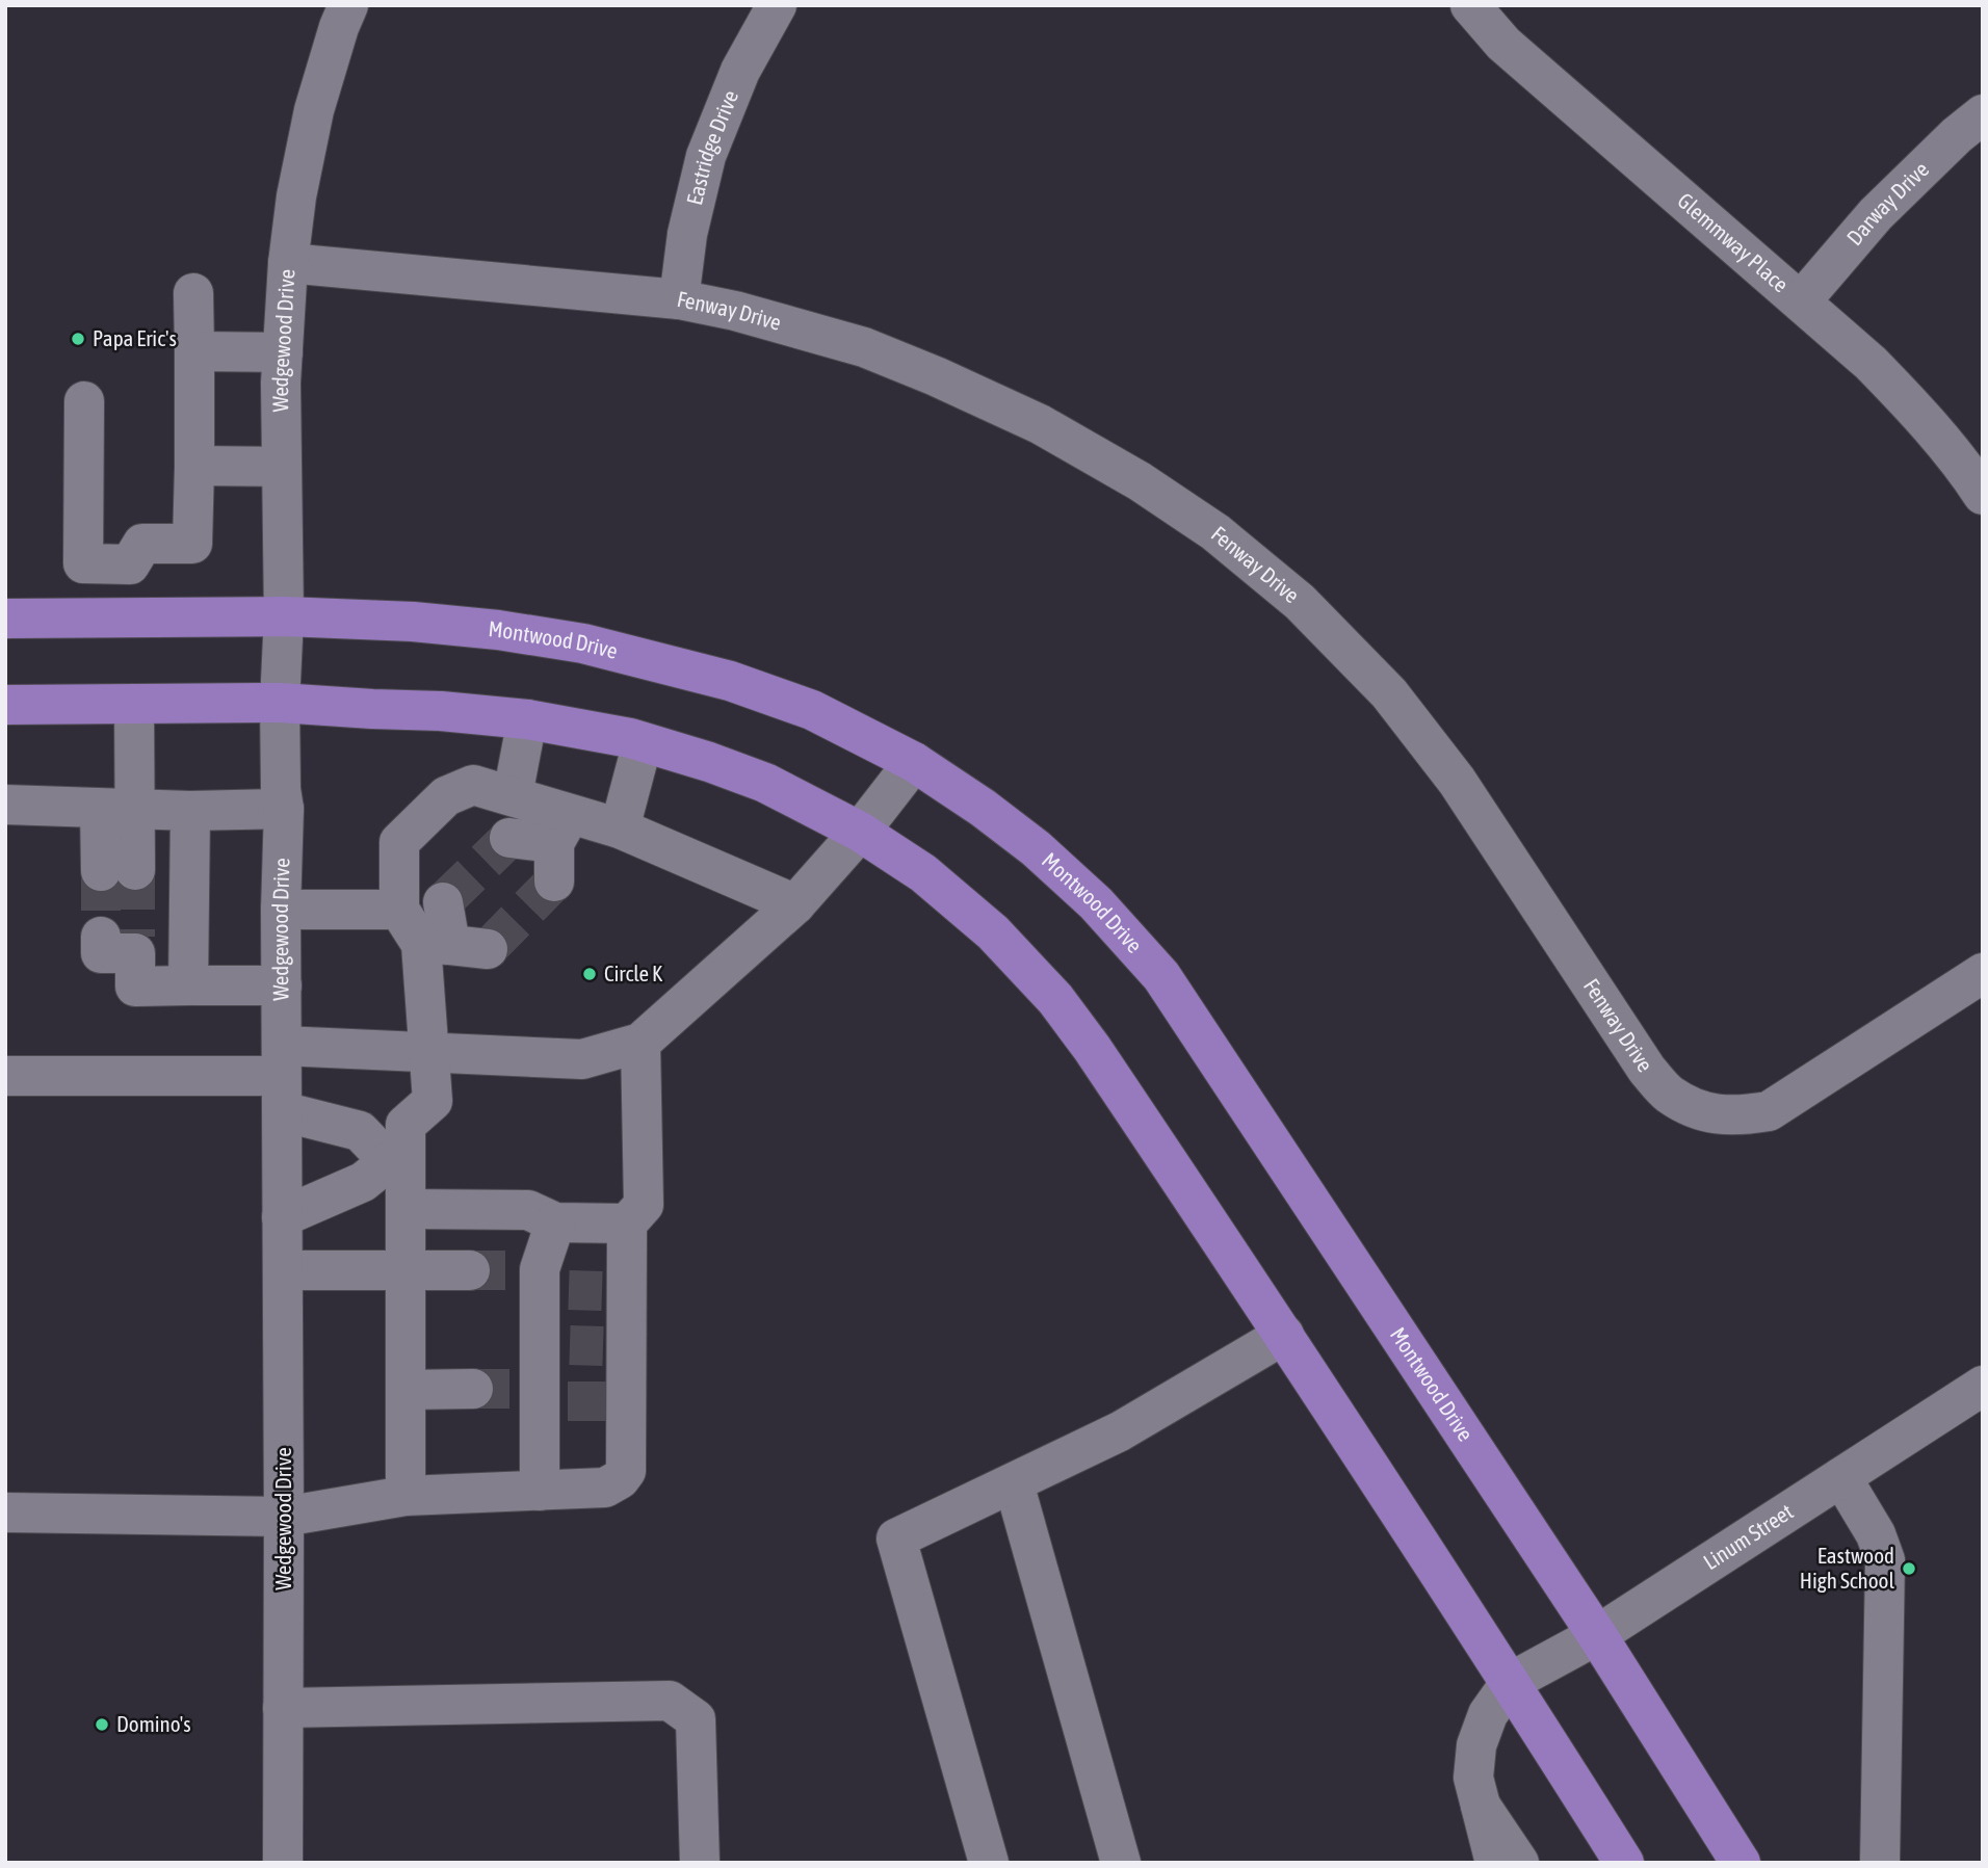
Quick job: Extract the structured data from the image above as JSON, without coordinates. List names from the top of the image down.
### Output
{
  "streets": {
    "main road": ["Montwood Drive"],
    "street": [
      "Eastridge Drive",
      "Darway Drive",
      "Glemmway Place",
      "Fenway Drive",
      "Wedgewood Drive",
      "Linum Street"
    ]
  },
  "crossings": [
    ["Eastridge Drive", "Fenway Drive"],
    ["Darway Drive", "Glemmway Place"],
    ["Fenway Drive", "Wedgewood Drive"],
    ["Wedgewood Drive", "Montwood Drive"],
    ["Montwood Drive", "Linum Street"]
  ],
  "places": [
    "Papa Eric's",
    "Circle K",
    "Eastwood High School",
    "Domino's"
  ]
}
